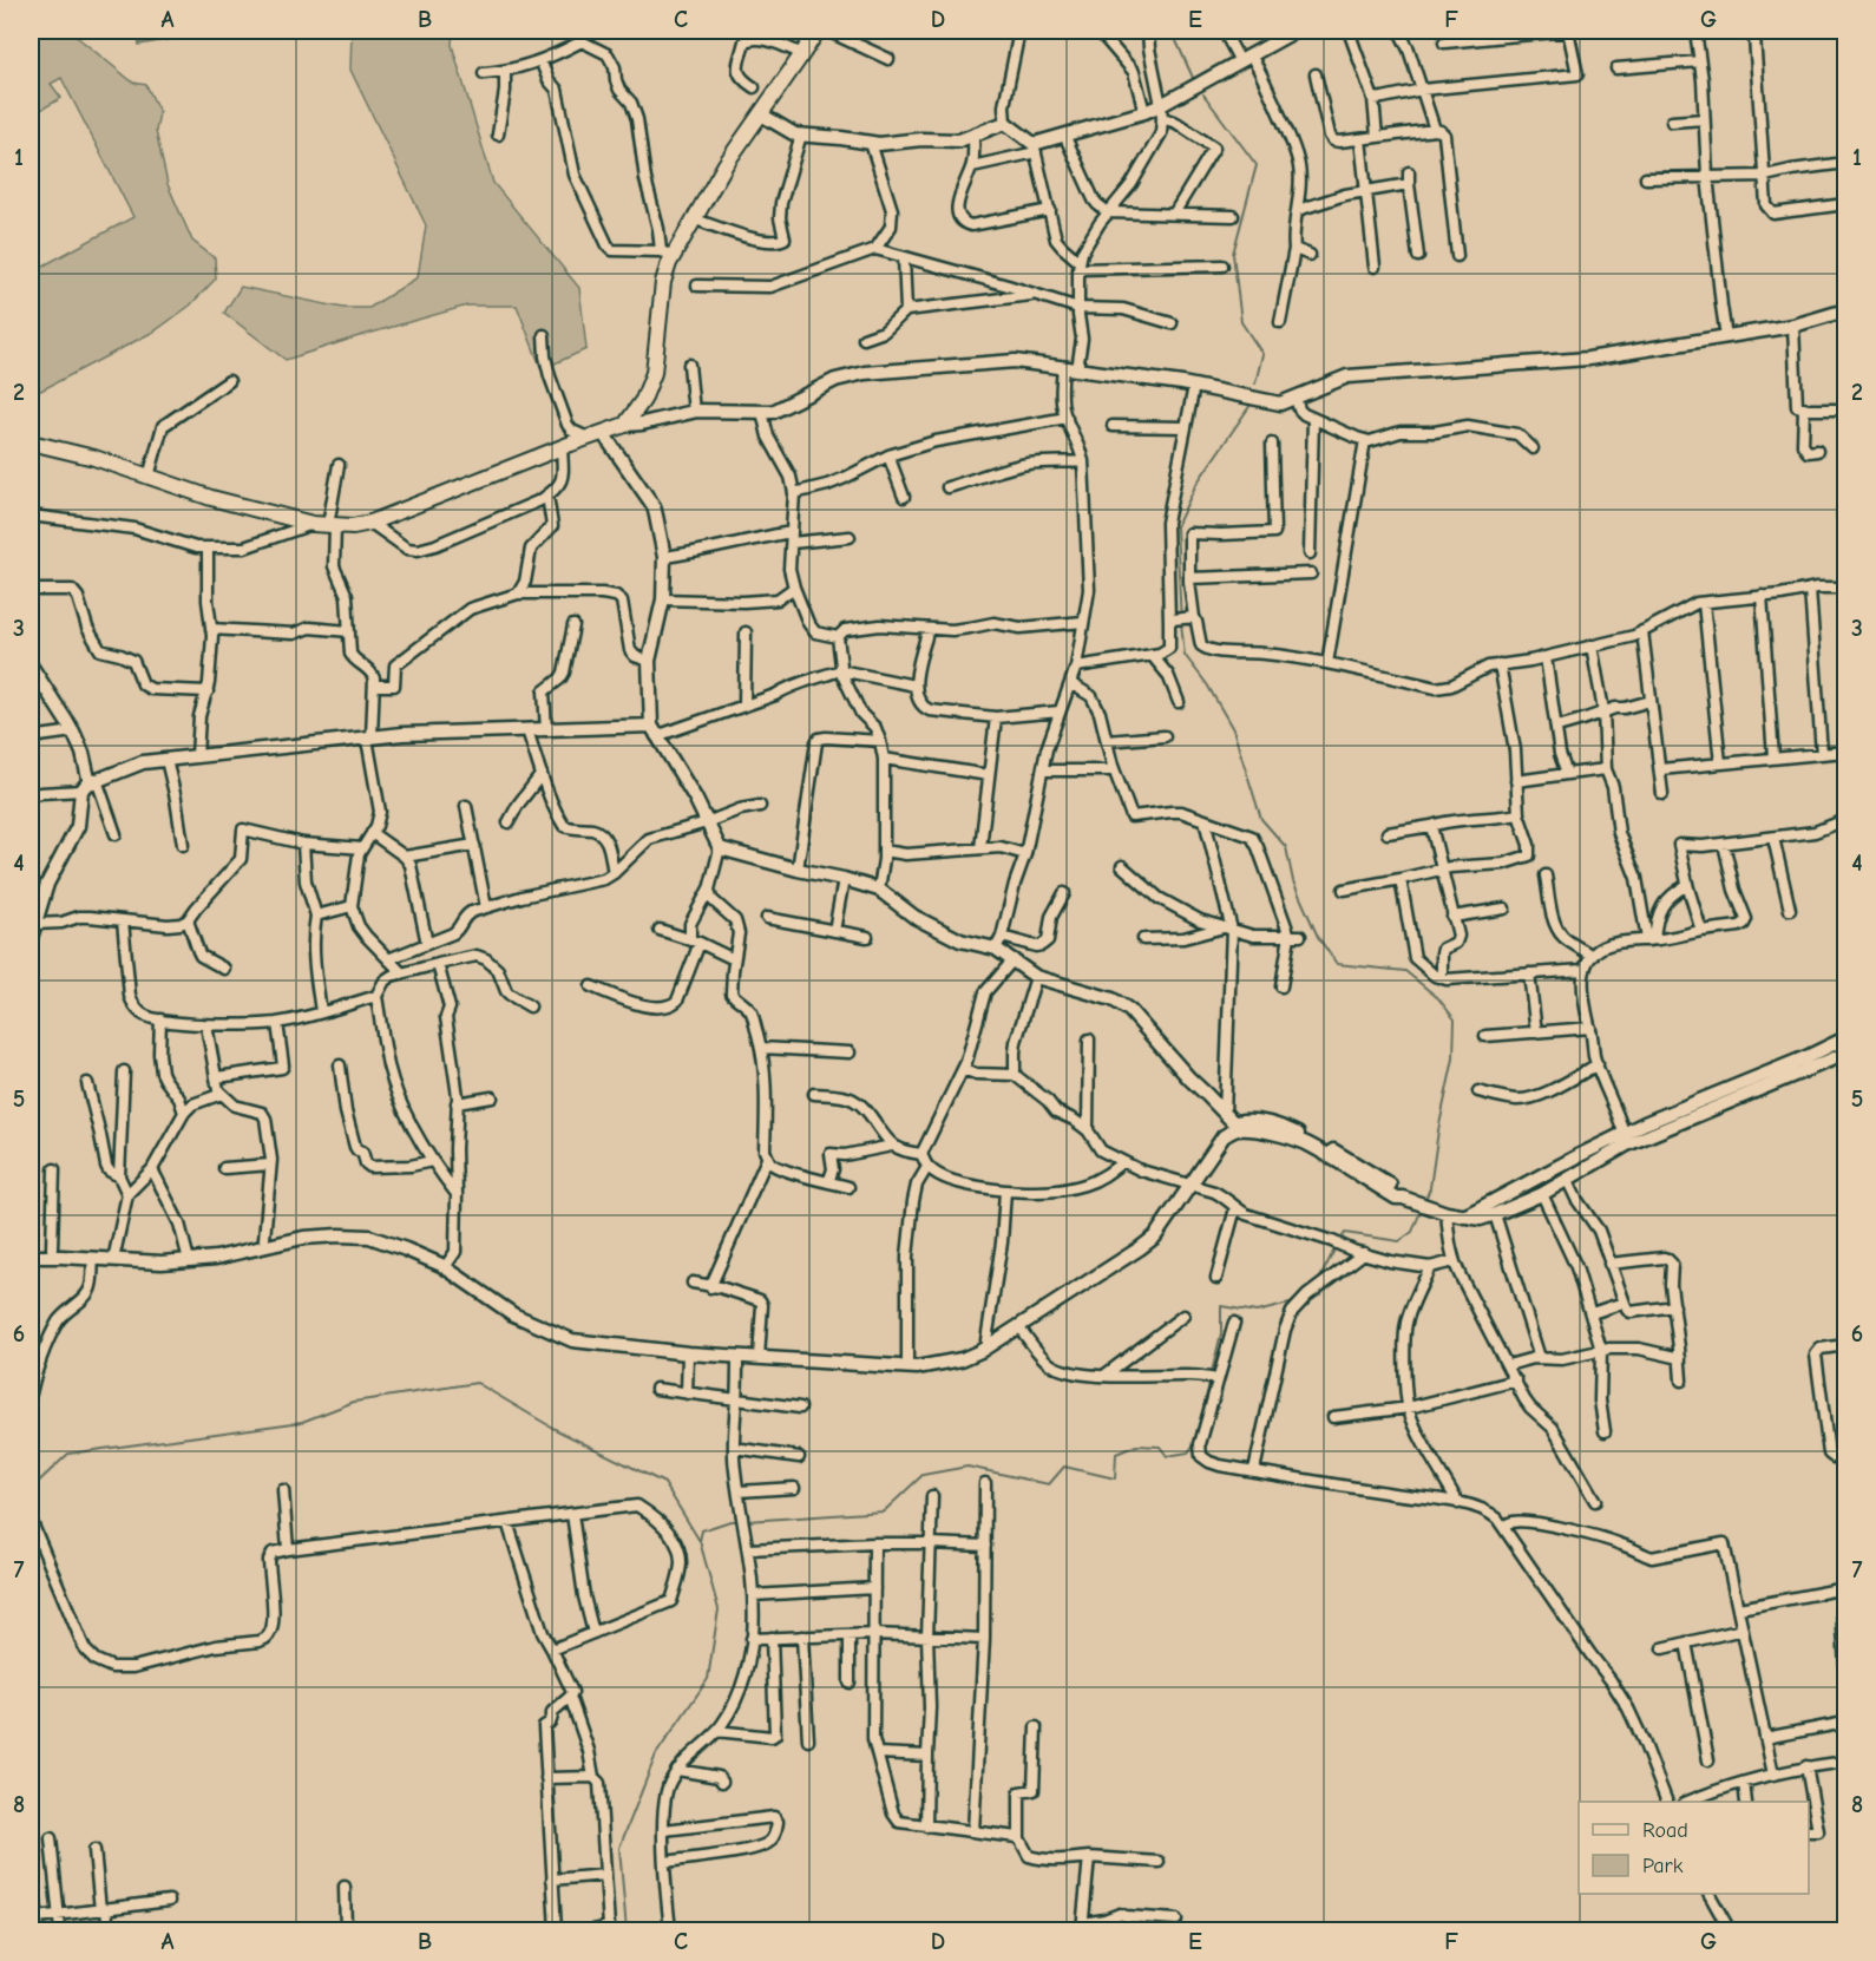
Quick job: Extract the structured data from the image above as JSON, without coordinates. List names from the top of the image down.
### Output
{
  "legend": ["Road", "Park"],
  "grid": {
    "columns": [
      "A",
      "B",
      "C",
      "D",
      "E",
      "F",
      "G"
    ],
    "rows": [
      "1",
      "2",
      "3",
      "4",
      "5",
      "6",
      "7",
      "8"
    ]
  }
}
